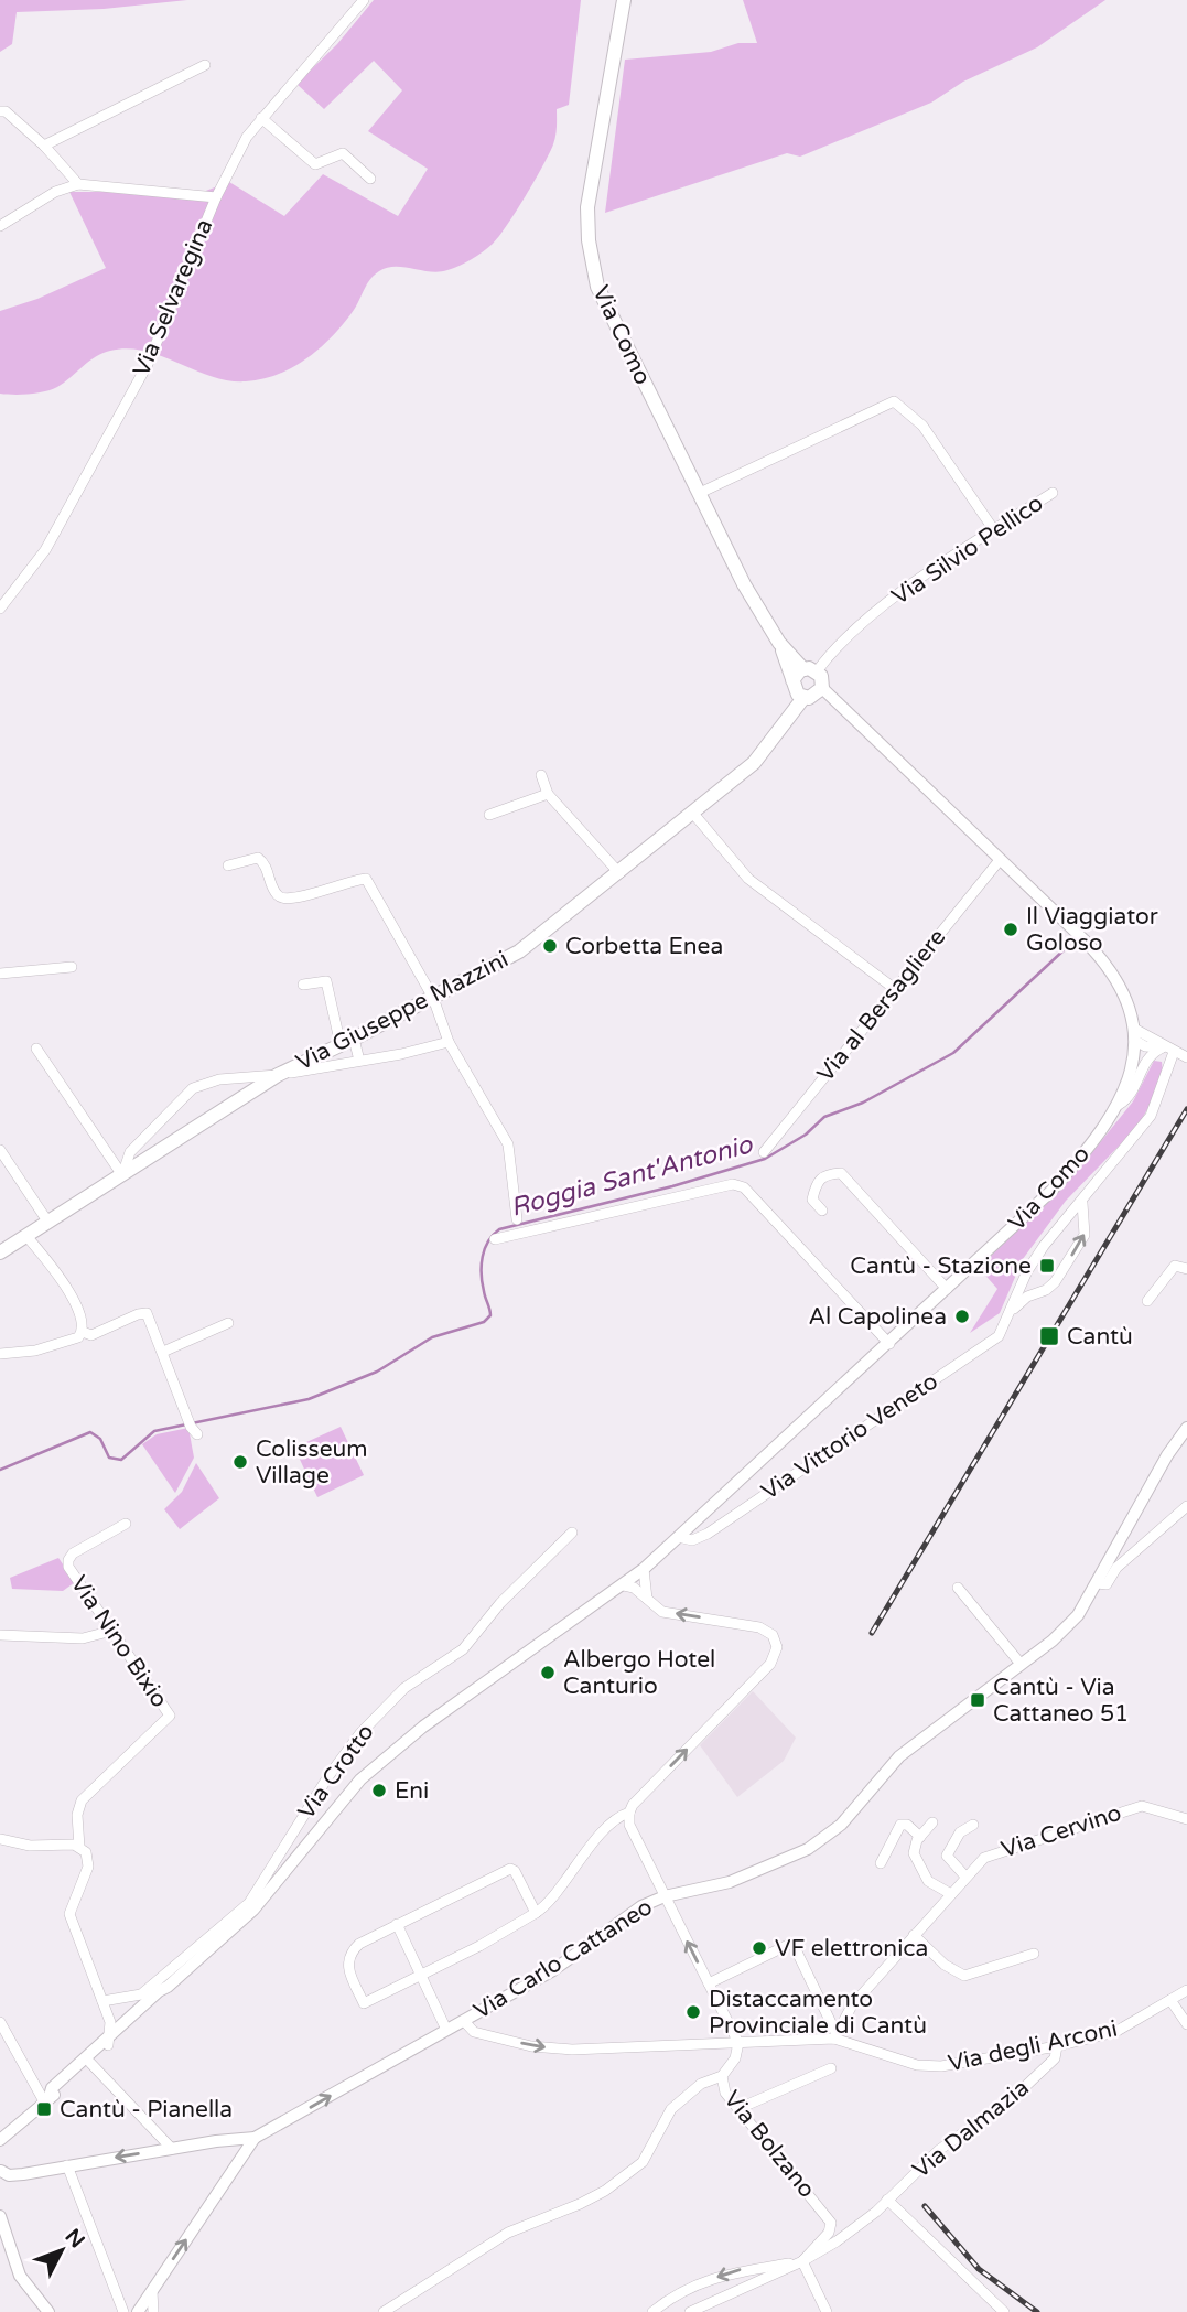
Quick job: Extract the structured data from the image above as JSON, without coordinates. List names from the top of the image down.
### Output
{
  "streets": {
    "main road": ["Via Como", "Via Giuseppe Mazzini"],
    "street": [
      "Via Selvaregina",
      "Via Silvio Pellico",
      "Via al Bersagliere",
      "Via Vittorio Veneto",
      "Via Nino Bixio",
      "Via Crotto",
      "Via Cervino",
      "Via Carlo Cattaneo",
      "Via degli Arconi",
      "Via Dalmazia",
      "Via Bolzano"
    ]
  },
  "crossings": [
    ["Via Como", "Via Silvio Pellico"],
    ["Via Como", "Via al Bersagliere"],
    ["Via Como", "Via Giuseppe Mazzini"],
    ["Via Como", "Via Vittorio Veneto"],
    ["Via Silvio Pellico", "Via Giuseppe Mazzini"],
    ["Via Cervino", "Via degli Arconi"],
    ["Via Carlo Cattaneo", "Via degli Arconi"],
    ["Via degli Arconi", "Via Dalmazia"],
    ["Via degli Arconi", "Via Bolzano"],
    ["Via Dalmazia", "Via Bolzano"]
  ],
  "one_way": ["Via degli Arconi"],
  "water": ["Roggia Sant'Antonio"],
  "places": {
    "other": [
      "Il Viaggiator Goloso",
      "Corbetta Enea",
      "Al Capolinea",
      "Colisseum Village",
      "Albergo Hotel Canturio",
      "Eni",
      "VF elettronica",
      "Distaccamento Provinciale di Cantù"
    ],
    "transit": [
      "Cantù - Stazione",
      "Cantù",
      "Cantù - Via Cattaneo 51",
      "Cantù - Pianella"
    ]
  },
  "north": "top right"
}
